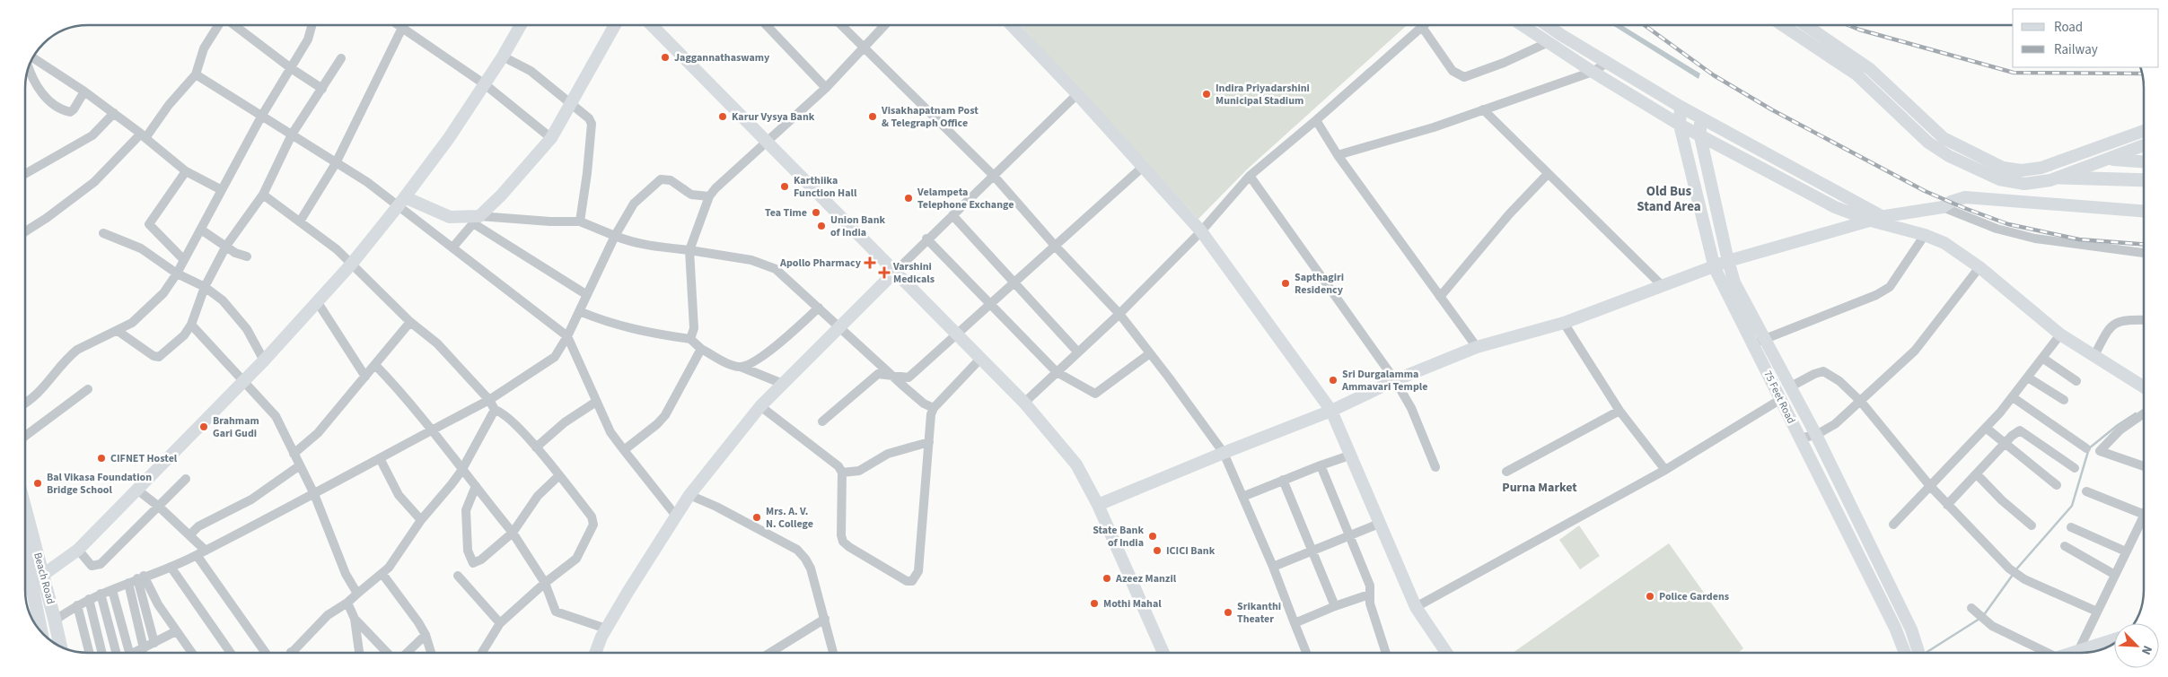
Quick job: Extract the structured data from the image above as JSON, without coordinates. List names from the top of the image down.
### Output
{
  "streets": {
    "main road": ["Beach Road"],
    "street": ["75 Feet Road"]
  },
  "districts": ["Old Bus Stand Area", "Purna Market"],
  "places": {
    "other": [
      "Jaggannathaswamy",
      "Indira Priyadarshini Municipal Stadium",
      "Karur Vysya Bank",
      "Visakhapatnam Post & Telegraph Office",
      "Karthiika Function Hall",
      "Velampeta Telephone Exchange",
      "Tea Time",
      "Union Bank of India",
      "Sapthagiri Residency",
      "Sri Durgalamma Ammavari Temple",
      "Brahmam Gari Gudi",
      "CIFNET Hostel",
      "Bal Vikasa Foundation Bridge School",
      "Mrs. A. V. N. College",
      "State Bank of India",
      "ICICI Bank",
      "Azeez Manzil",
      "Police Gardens",
      "Mothi Mahal",
      "Srikanthi Theater"
    ],
    "health": ["Apollo Pharmacy", "Varshini Medicals"]
  },
  "legend": ["Road", "Railway"],
  "north": "bottom right"
}
